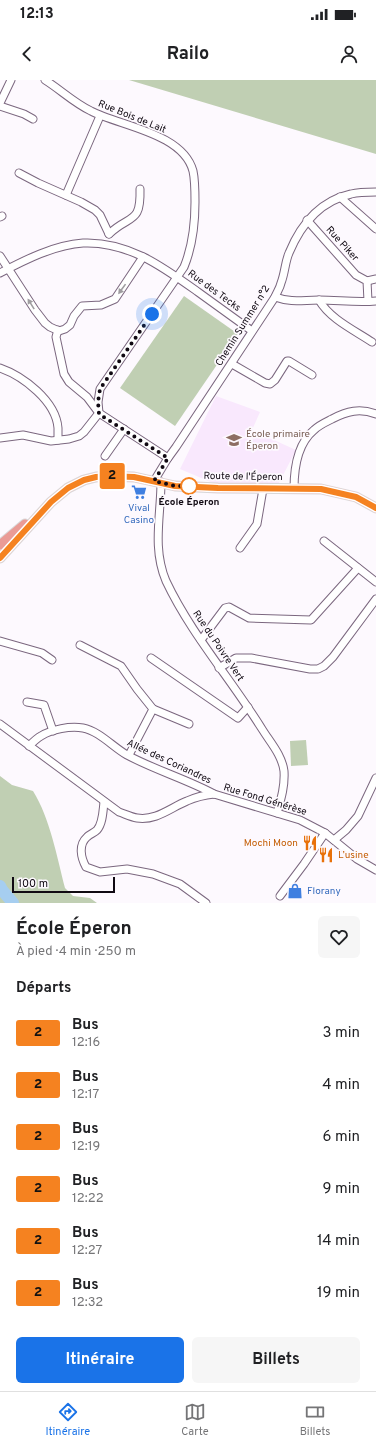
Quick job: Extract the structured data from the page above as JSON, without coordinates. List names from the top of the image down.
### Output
{
  "streets": {
    "main road": ["Route de l'Éperon"],
    "street": [
      "Rue Bois de Lait",
      "Rue Piker",
      "Rue des Tecks",
      "Chemin Summer n°2",
      "Rue du Poivre Vert",
      "Allée des Coriandres",
      "Rue Fond Générèse"
    ]
  },
  "crossings": [
    ["Rue Bois de Lait", "Rue des Tecks"],
    ["Rue Piker", "Chemin Summer n°2"],
    ["Rue des Tecks", "Chemin Summer n°2"],
    ["Chemin Summer n°2", "Route de l'Éperon"],
    ["Chemin Summer n°2", "Rue du Poivre Vert"],
    ["Route de l'Éperon", "Rue du Poivre Vert"],
    ["Rue du Poivre Vert", "Rue Fond Générèse"],
    ["Allée des Coriandres", "Rue Fond Générèse"]
  ],
  "places": {
    "school or university": ["École primaire Éperon"],
    "other": ["École Éperon"],
    "supermarket": ["Vival Casino"],
    "restaurant": ["Mochi Moon", "L’usine"],
    "shop": ["Florany"]
  },
  "lines": ["bus line 2"],
  "scale_bar": "100 m",
  "page": {
    "status": "12:13",
    "header": "Railo",
    "on_map": "2",
    "scale": "100 m",
    "heading": [
      ["École Éperon", "À pied · 4 min · 250 m"],
      "Départs"
    ],
    "list": [
      {
        "mark": "2",
        "name": "Bus",
        "note": "12:16",
        "value": "3 min"
      },
      {
        "mark": "2",
        "name": "Bus",
        "note": "12:17",
        "value": "4 min"
      },
      {
        "mark": "2",
        "name": "Bus",
        "note": "12:19",
        "value": "6 min"
      },
      {
        "mark": "2",
        "name": "Bus",
        "note": "12:22",
        "value": "9 min"
      },
      {
        "mark": "2",
        "name": "Bus",
        "note": "12:27",
        "value": "14 min"
      },
      {
        "mark": "2",
        "name": "Bus",
        "note": "12:32",
        "value": "19 min"
      }
    ],
    "buttons": ["Itinéraire", "Billets"],
    "tabs": ["Itinéraire", "Carte", "Billets"]
  }
}
